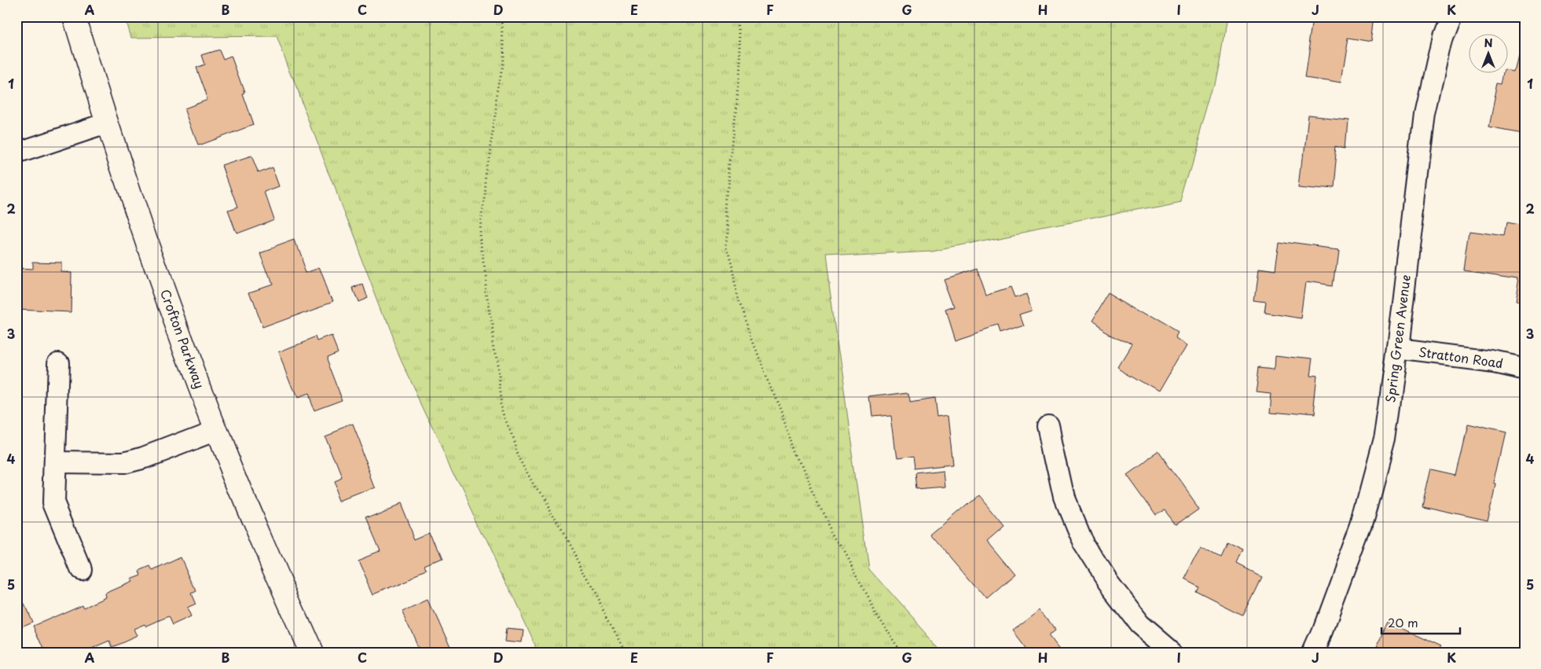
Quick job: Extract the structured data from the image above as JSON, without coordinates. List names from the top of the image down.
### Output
{
  "streets": {
    "street": ["Crofton Parkway", "Spring Green Avenue", "Stratton Road"]
  },
  "crossings": [
    ["Spring Green Avenue", "Stratton Road"]
  ],
  "scale_bar": "20 m",
  "north": "top",
  "grid": {
    "columns": [
      "A",
      "B",
      "C",
      "D",
      "E",
      "F",
      "G",
      "H",
      "I",
      "J",
      "K"
    ],
    "rows": [
      "1",
      "2",
      "3",
      "4",
      "5"
    ]
  }
}
